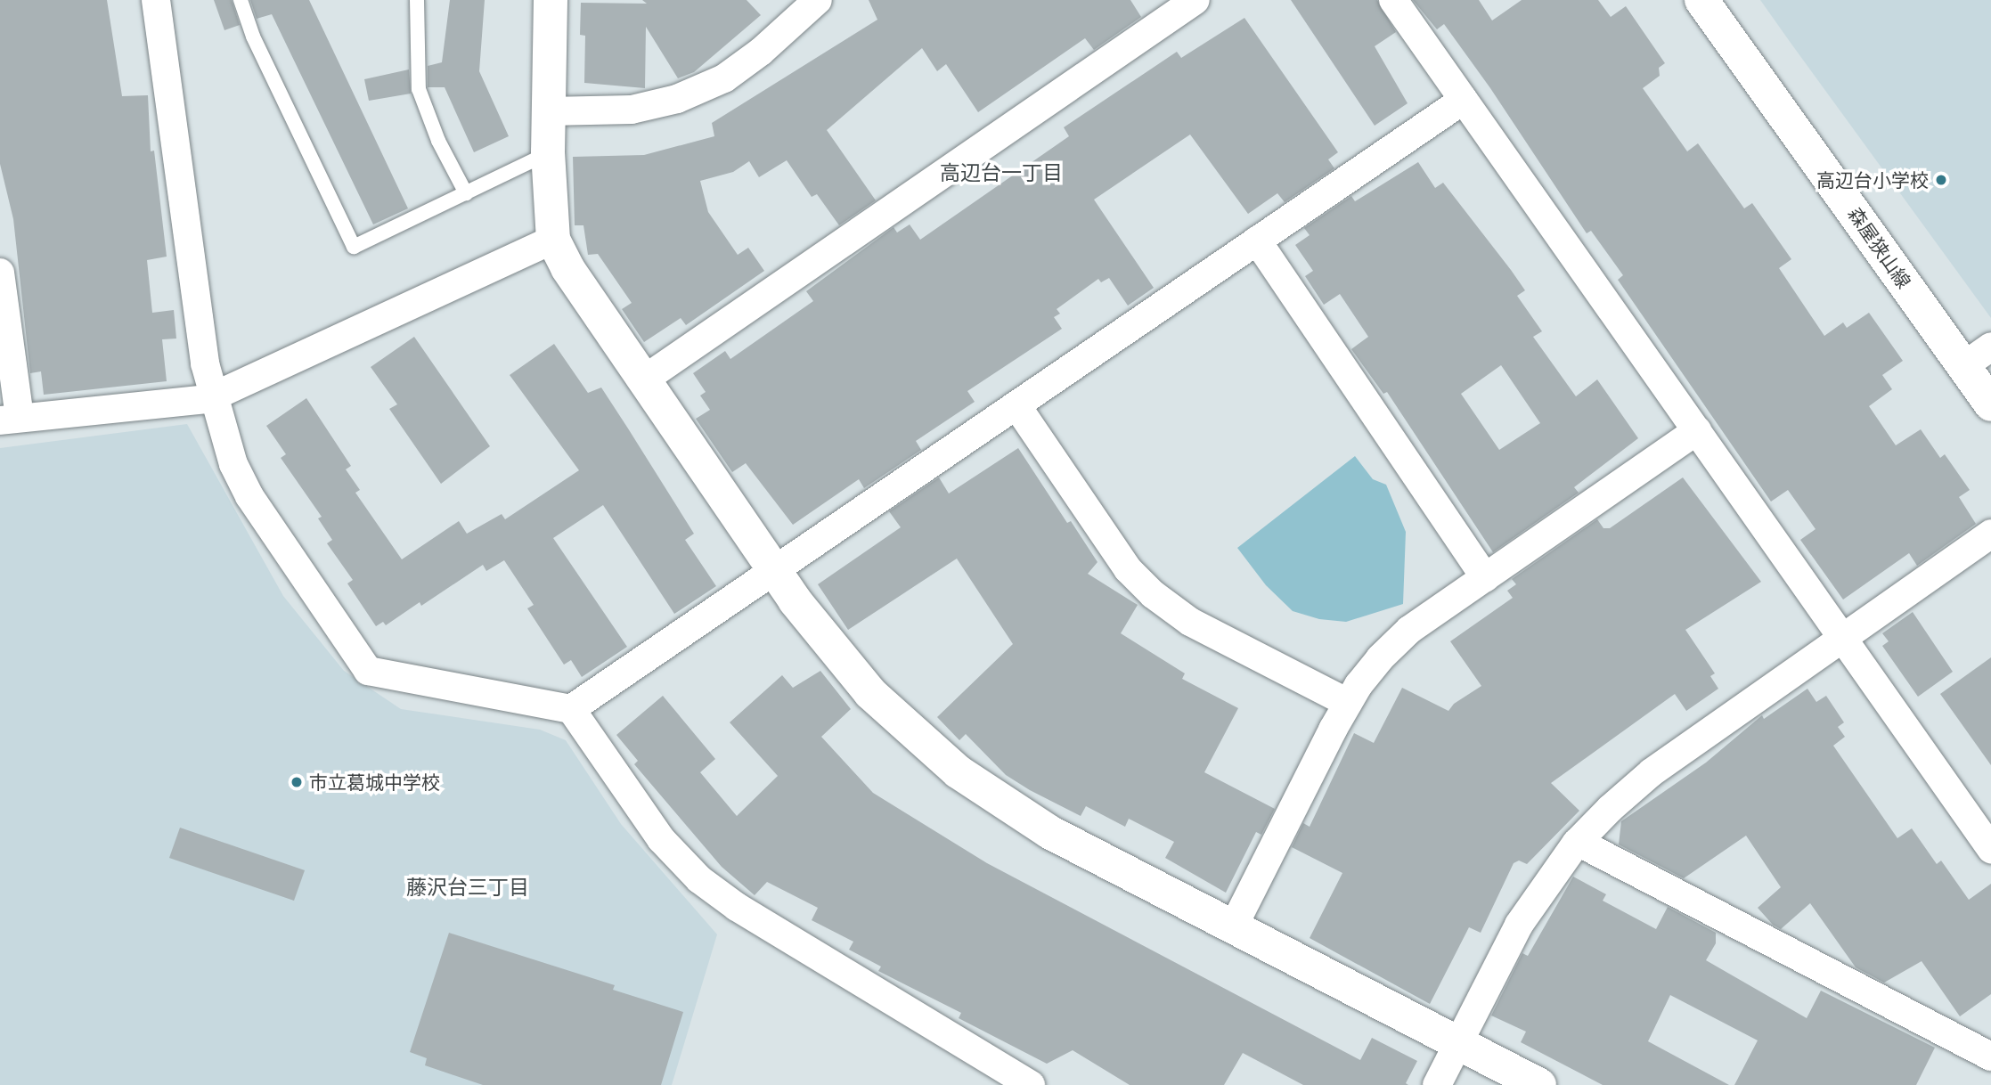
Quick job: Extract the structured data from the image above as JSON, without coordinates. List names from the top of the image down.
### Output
{
  "streets": {
    "street": ["森屋狭山線"]
  },
  "districts": ["高辺台一丁目", "藤沢台三丁目"],
  "places": ["高辺台小学校", "市立葛城中学校"]
}
